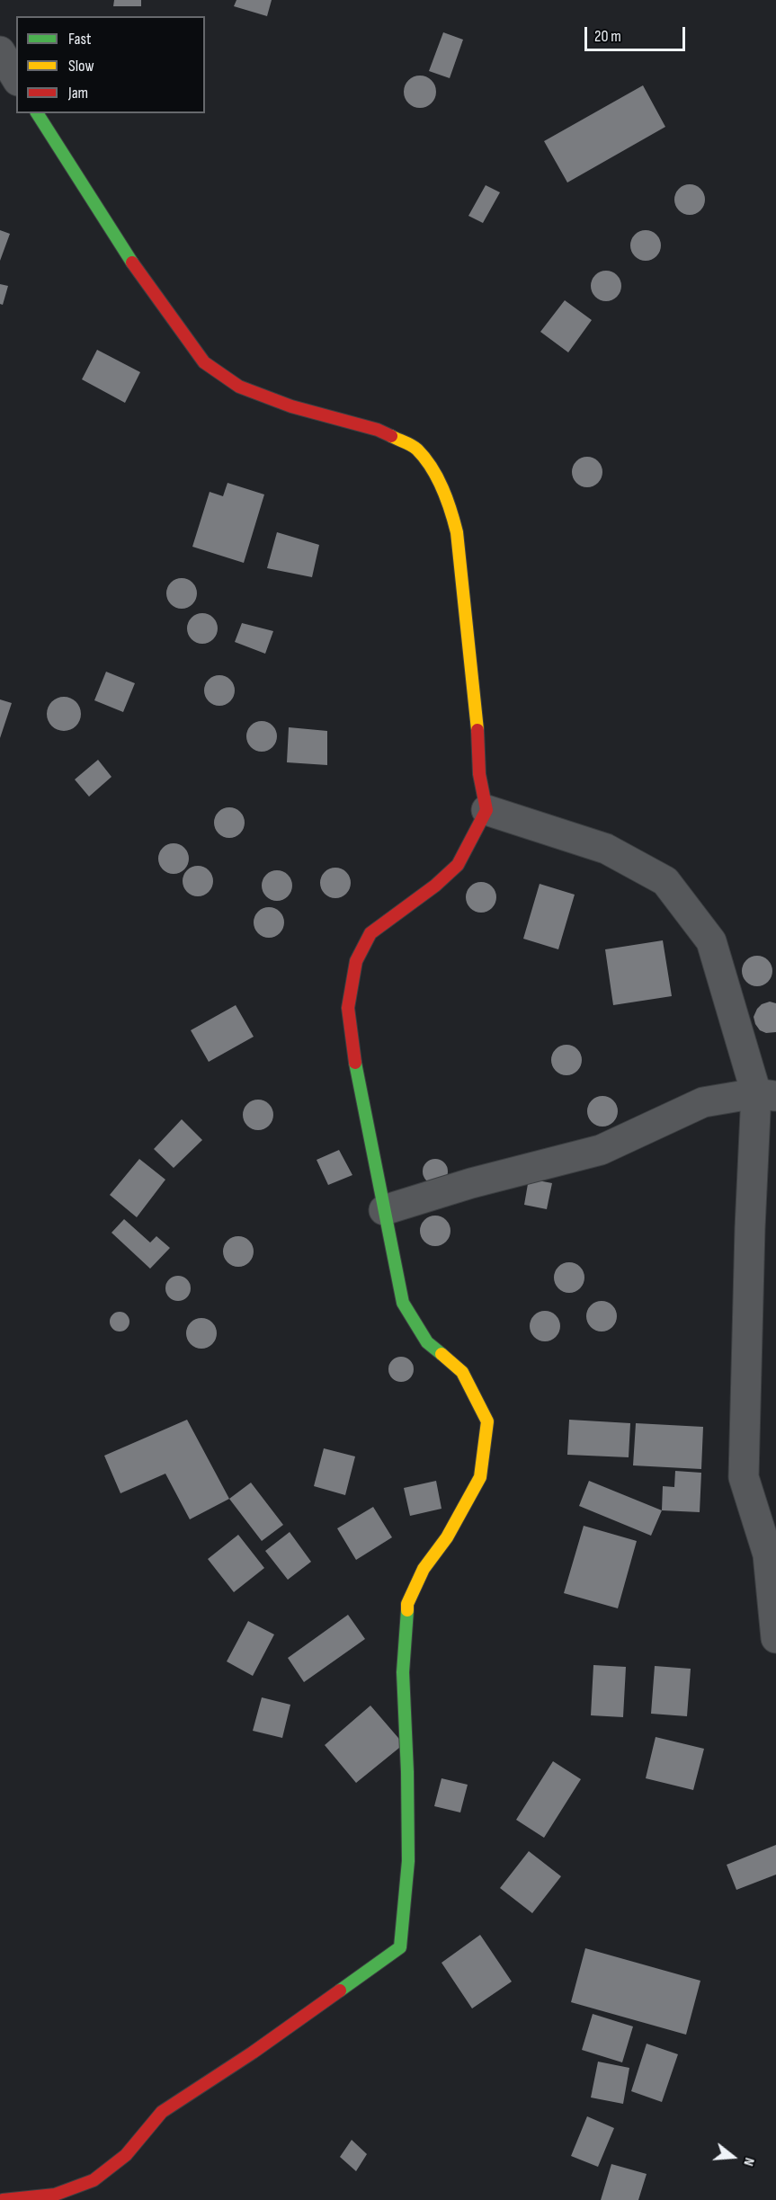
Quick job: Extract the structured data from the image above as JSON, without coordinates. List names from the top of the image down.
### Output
{
  "legend": ["Fast", "Slow", "Jam"],
  "scale_bar": "20 m",
  "north": "right"
}
